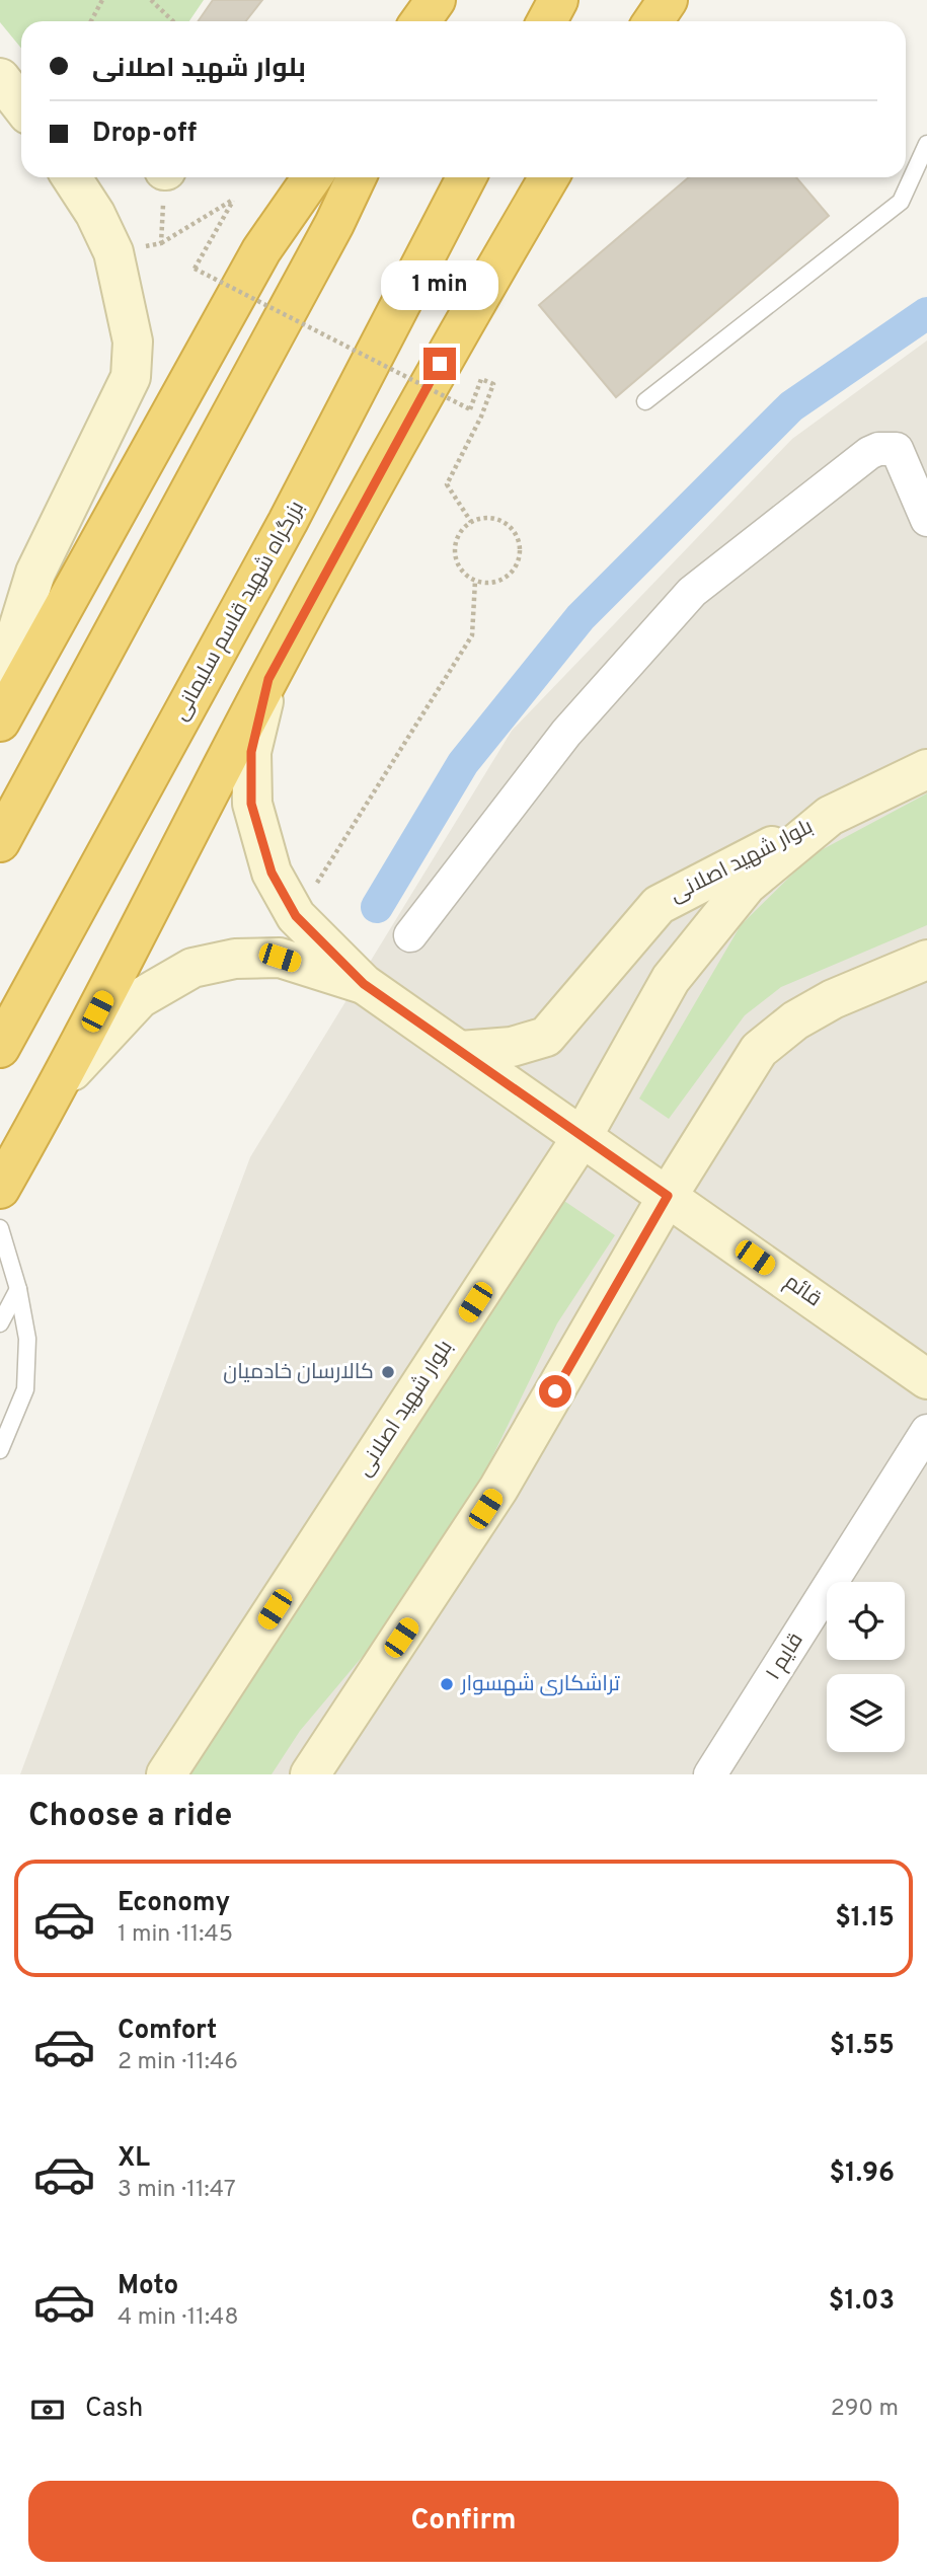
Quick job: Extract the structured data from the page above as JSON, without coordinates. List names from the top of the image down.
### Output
{
  "streets": {
    "highway": ["بزرگراه شهید قاسم سلیمانی"],
    "main road": ["بلوار شهید اصلانی", "قائم"],
    "street": ["قایم ۱"]
  },
  "crossings": [
    ["بلوار شهید اصلانی", "قائم"]
  ],
  "places": ["کالارسان خادمیان", "تراشکاری شهسوار"],
  "page": {
    "banner": ["بلوار شهید اصلانی", "Drop-off"],
    "bubble": "1 min",
    "heading": "Choose a ride",
    "list": [
      {
        "name": "Economy",
        "note": "1 min · 11:45",
        "value": "$1.15"
      },
      {
        "name": "Comfort",
        "note": "2 min · 11:46",
        "value": "$1.55"
      },
      {
        "name": "XL",
        "note": "3 min · 11:47",
        "value": "$1.96"
      },
      {
        "name": "Moto",
        "note": "4 min · 11:48",
        "value": "$1.03"
      }
    ],
    "pay": ["Cash", "290 m"],
    "buttons": "Confirm"
  }
}
